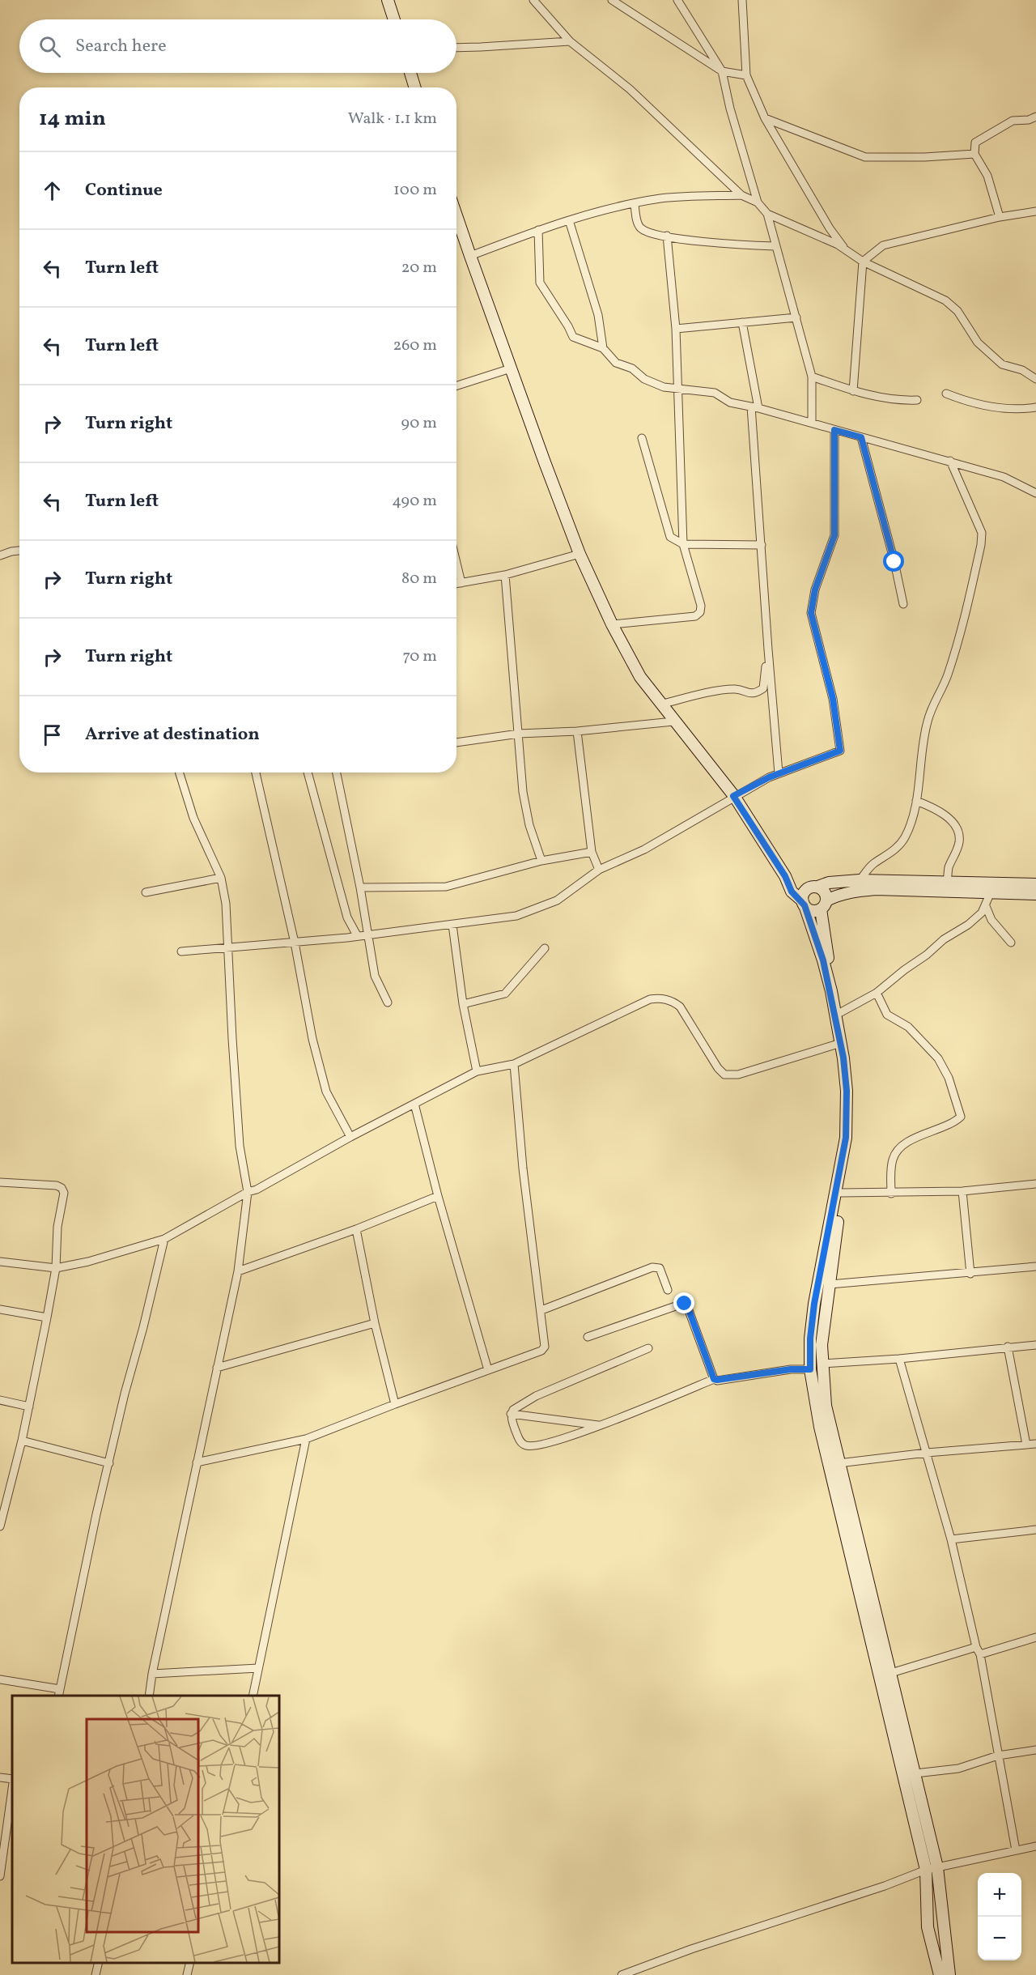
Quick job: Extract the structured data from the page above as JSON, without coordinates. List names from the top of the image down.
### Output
{
  "page": {
    "search": "Search here",
    "heading": ["14 min", "Walk · 1.1 km"],
    "list": [
      ["Continue", "100 m"],
      ["Turn left", "20 m"],
      ["Turn left", "260 m"],
      ["Turn right", "90 m"],
      ["Turn left", "490 m"],
      ["Turn right", "80 m"],
      ["Turn right", "70 m"],
      "Arrive at destination"
    ],
    "map_buttons": ["+", "−"]
  }
}
